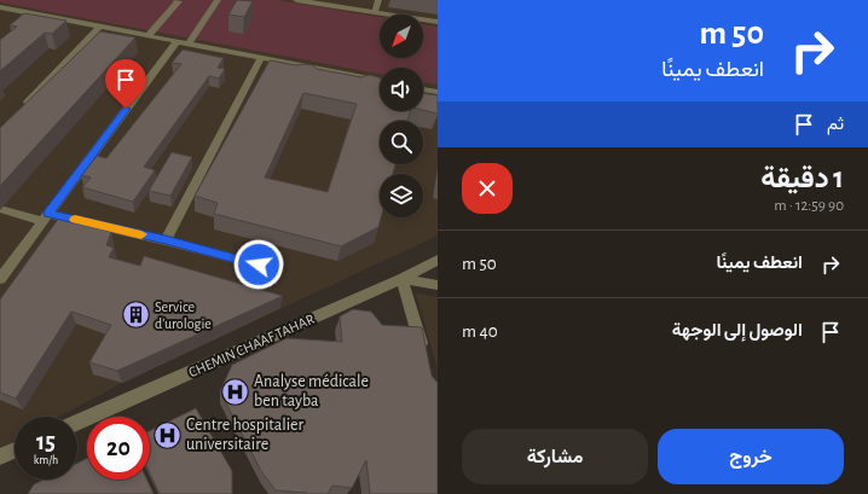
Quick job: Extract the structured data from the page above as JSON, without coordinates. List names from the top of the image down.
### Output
{
  "streets": {
    "street": ["CHEMIN CHAAF TAHAR"]
  },
  "places": {
    "building": ["Service d'urologie"],
    "hospital": ["Analyse médicale ben tayba", "Centre hospitalier universitaire"]
  },
  "north": "bottom left",
  "page": {
    "turn": ["50 m", "انعطف يمينًا"],
    "then": "ثم",
    "heading": ["1 دقيقة", "90 m · 12:59"],
    "list": [
      {
        "name": "انعطف يمينًا",
        "value": "50 m"
      },
      {
        "name": "الوصول إلى الوجهة",
        "value": "40 m"
      }
    ],
    "speed": "15 km/h",
    "limit": "20",
    "buttons": ["خروج", "مشاركة"]
  }
}
